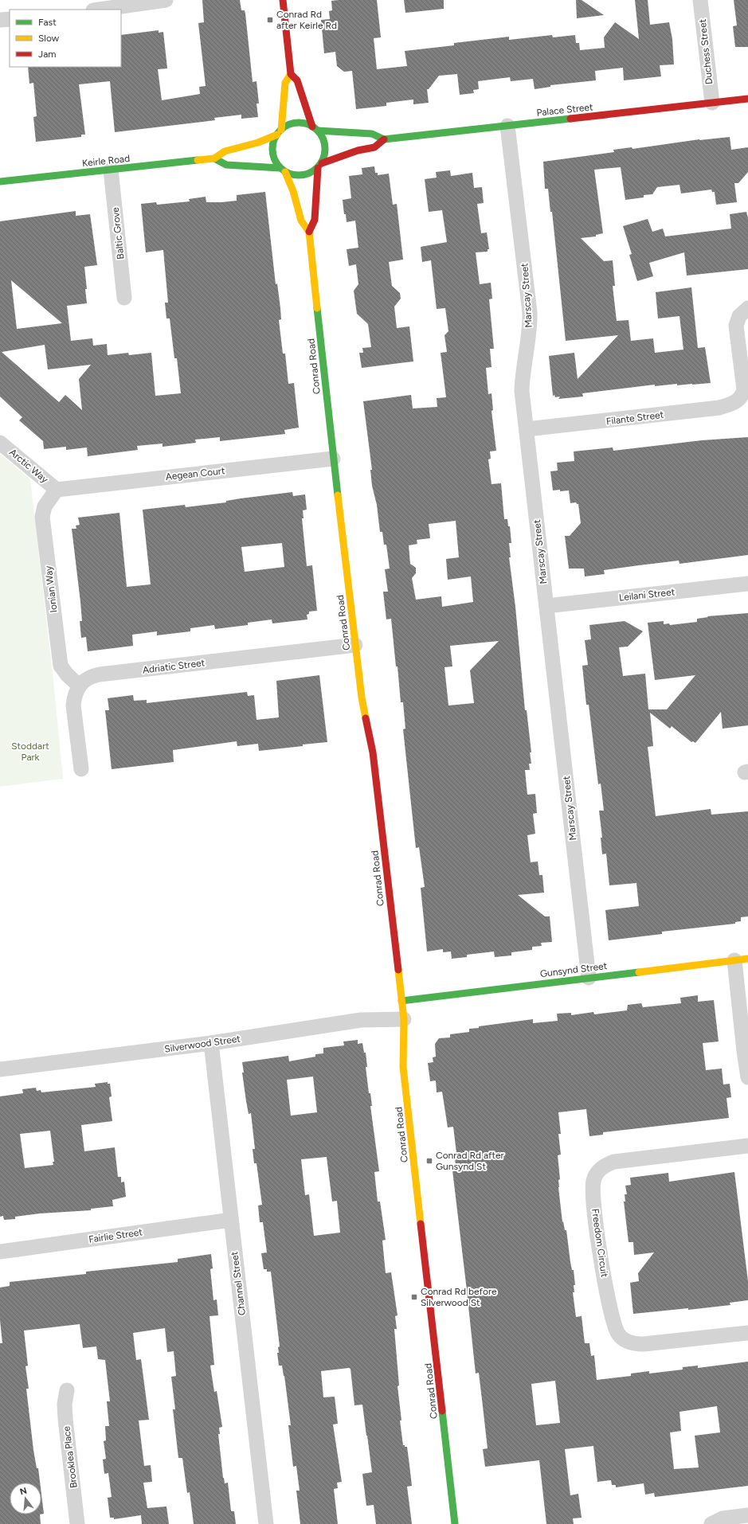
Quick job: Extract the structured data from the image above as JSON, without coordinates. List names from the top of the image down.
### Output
{
  "streets": {
    "street": [
      "Duchess Street",
      "Palace Street",
      "Keirle Road",
      "Baltic Grove",
      "Marscay Street",
      "Conrad Road",
      "Filante Street",
      "Arctic Way",
      "Aegean Court",
      "Ionian Way",
      "Leilani Street",
      "Adriatic Street",
      "Gunsynd Street",
      "Silverwood Street",
      "Fairlie Street",
      "Freedom Circuit",
      "Channel Street",
      "Brooklea Place"
    ]
  },
  "crossings": [
    ["Duchess Street", "Palace Street"],
    ["Palace Street", "Keirle Road"],
    ["Palace Street", "Marscay Street"],
    ["Palace Street", "Conrad Road"],
    ["Keirle Road", "Baltic Grove"],
    ["Keirle Road", "Conrad Road"],
    ["Marscay Street", "Filante Street"],
    ["Marscay Street", "Leilani Street"],
    ["Marscay Street", "Gunsynd Street"],
    ["Conrad Road", "Aegean Court"],
    ["Conrad Road", "Adriatic Street"],
    ["Conrad Road", "Gunsynd Street"],
    ["Conrad Road", "Silverwood Street"],
    ["Arctic Way", "Aegean Court"],
    ["Arctic Way", "Ionian Way"],
    ["Aegean Court", "Ionian Way"],
    ["Ionian Way", "Adriatic Street"],
    ["Silverwood Street", "Channel Street"],
    ["Fairlie Street", "Channel Street"]
  ],
  "parks": ["Stoddart Park"],
  "places": {
    "transit": ["Conrad Rd after Keirle Rd", "Conrad Rd after Gunsynd St", "Conrad Rd before Silverwood St"]
  },
  "legend": ["Fast", "Slow", "Jam"],
  "north": "top"
}
